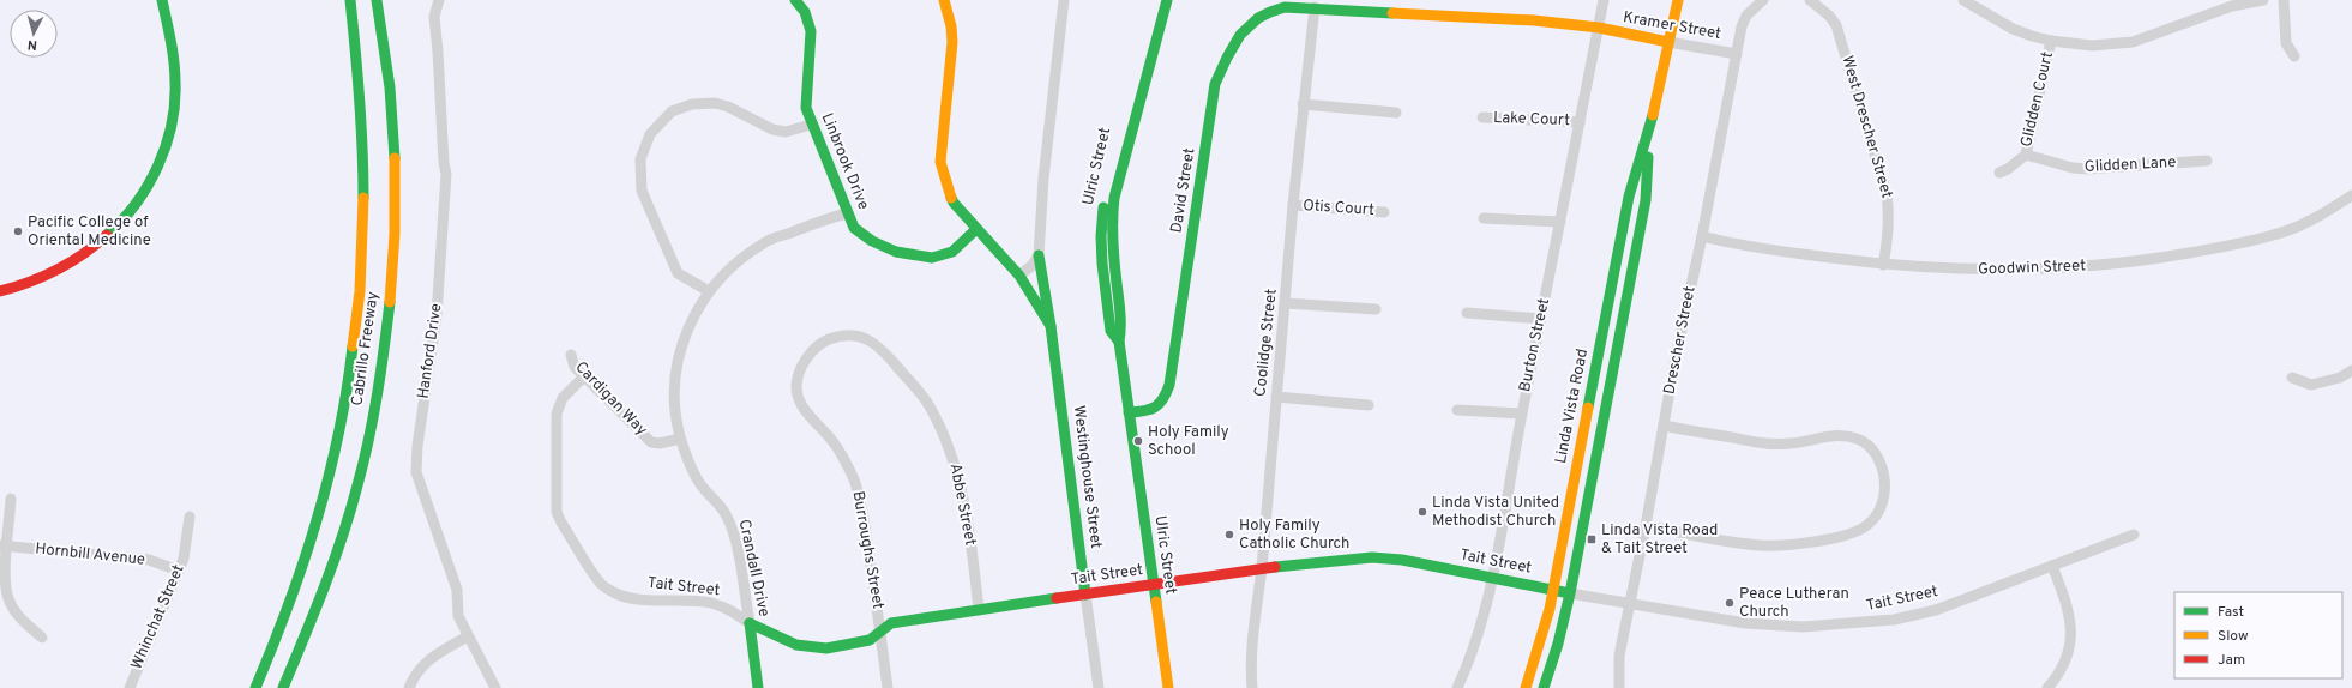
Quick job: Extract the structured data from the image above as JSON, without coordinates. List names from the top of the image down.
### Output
{
  "streets": {
    "main road": [
      "Kramer Street",
      "Linbrook Drive",
      "Ulric Street",
      "David Street",
      "Cabrillo Freeway",
      "Linda Vista Road",
      "Westinghouse Street",
      "Tait Street",
      "Crandall Drive"
    ],
    "street": [
      "Glidden Court",
      "Lake Court",
      "West Drescher Street",
      "Glidden Lane",
      "Otis Court",
      "Goodwin Street",
      "Drescher Street",
      "Coolidge Street",
      "Burton Street",
      "Hanford Drive",
      "Cardigan Way",
      "Abbe Street",
      "Burroughs Street",
      "Hornbill Avenue",
      "Whinchat Street"
    ]
  },
  "crossings": [
    ["Kramer Street", "David Street"],
    ["Kramer Street", "Drescher Street"],
    ["Kramer Street", "Coolidge Street"],
    ["Kramer Street", "Burton Street"],
    ["Kramer Street", "Linda Vista Road"],
    ["Glidden Court", "Glidden Lane"],
    ["Lake Court", "Burton Street"],
    ["West Drescher Street", "Goodwin Street"],
    ["Linbrook Drive", "Crandall Drive"],
    ["Ulric Street", "David Street"],
    ["Ulric Street", "Tait Street"],
    ["David Street", "Coolidge Street"],
    ["Otis Court", "Coolidge Street"],
    ["Goodwin Street", "Drescher Street"],
    ["Drescher Street", "Tait Street"],
    ["Coolidge Street", "Tait Street"],
    ["Burton Street", "Tait Street"],
    ["Cardigan Way", "Tait Street"],
    ["Cardigan Way", "Crandall Drive"],
    ["Linda Vista Road", "Tait Street"],
    ["Westinghouse Street", "Tait Street"],
    ["Abbe Street", "Burroughs Street"],
    ["Abbe Street", "Tait Street"],
    ["Burroughs Street", "Tait Street"],
    ["Hornbill Avenue", "Whinchat Street"],
    ["Tait Street", "Crandall Drive"]
  ],
  "places": {
    "other": [
      "Pacific College of Oriental Medicine",
      "Holy Family School",
      "Linda Vista United Methodist Church",
      "Holy Family Catholic Church",
      "Peace Lutheran Church"
    ],
    "transit": ["Linda Vista Road & Tait Street"]
  },
  "legend": ["Fast", "Slow", "Jam"],
  "north": "bottom"
}
